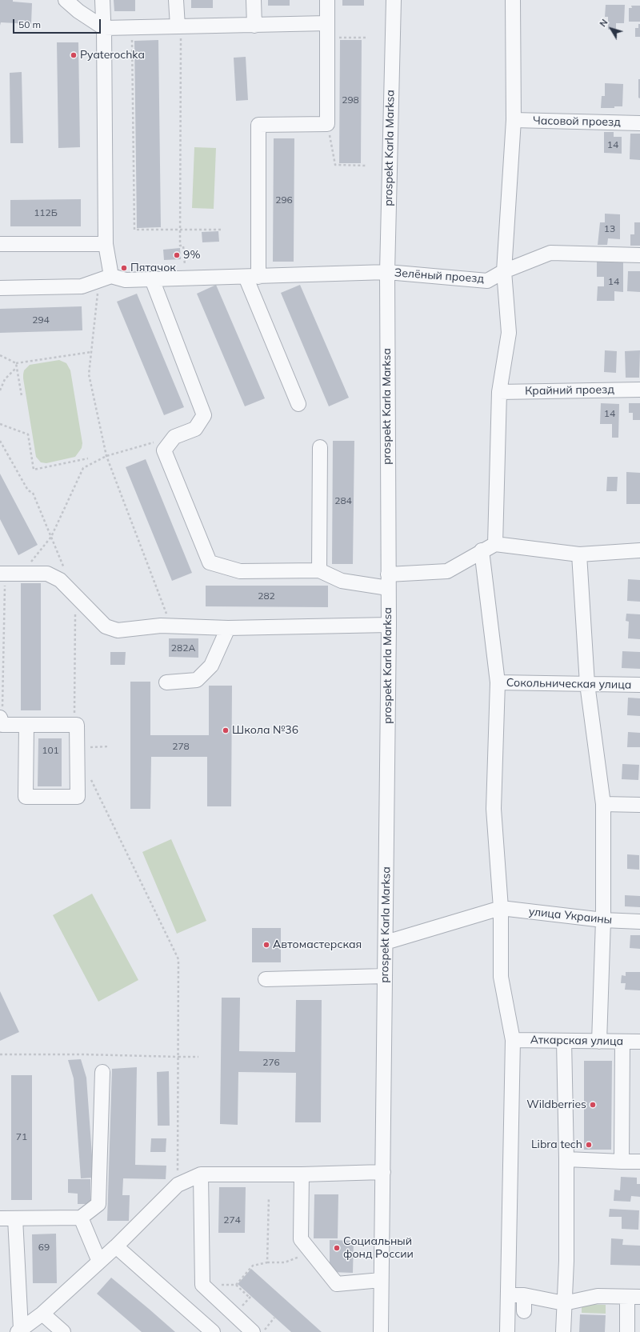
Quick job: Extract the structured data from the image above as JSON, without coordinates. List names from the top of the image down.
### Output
{
  "streets": {
    "street": [
      "Часовой проезд",
      "prospekt Karla Marksa",
      "Зелёный проезд",
      "Крайний проезд",
      "Сокольническая улица",
      "улица Украины",
      "Аткарская улица"
    ]
  },
  "crossings": [
    ["prospekt Karla Marksa", "Зелёный проезд"]
  ],
  "places": [
    "Pyaterochka",
    "9%",
    "Пятачок",
    "Школа №36",
    "Автомастерская",
    "Wildberries",
    "Libra tech",
    "Социальный фонд России"
  ],
  "house_numbers": [
    "298",
    "14",
    "296",
    "112Б",
    "13",
    "14",
    "294",
    "14",
    "284",
    "282",
    "282А",
    "278",
    "101",
    "276",
    "71",
    "274",
    "69"
  ],
  "scale_bar": "50 m",
  "north": "top left"
}
